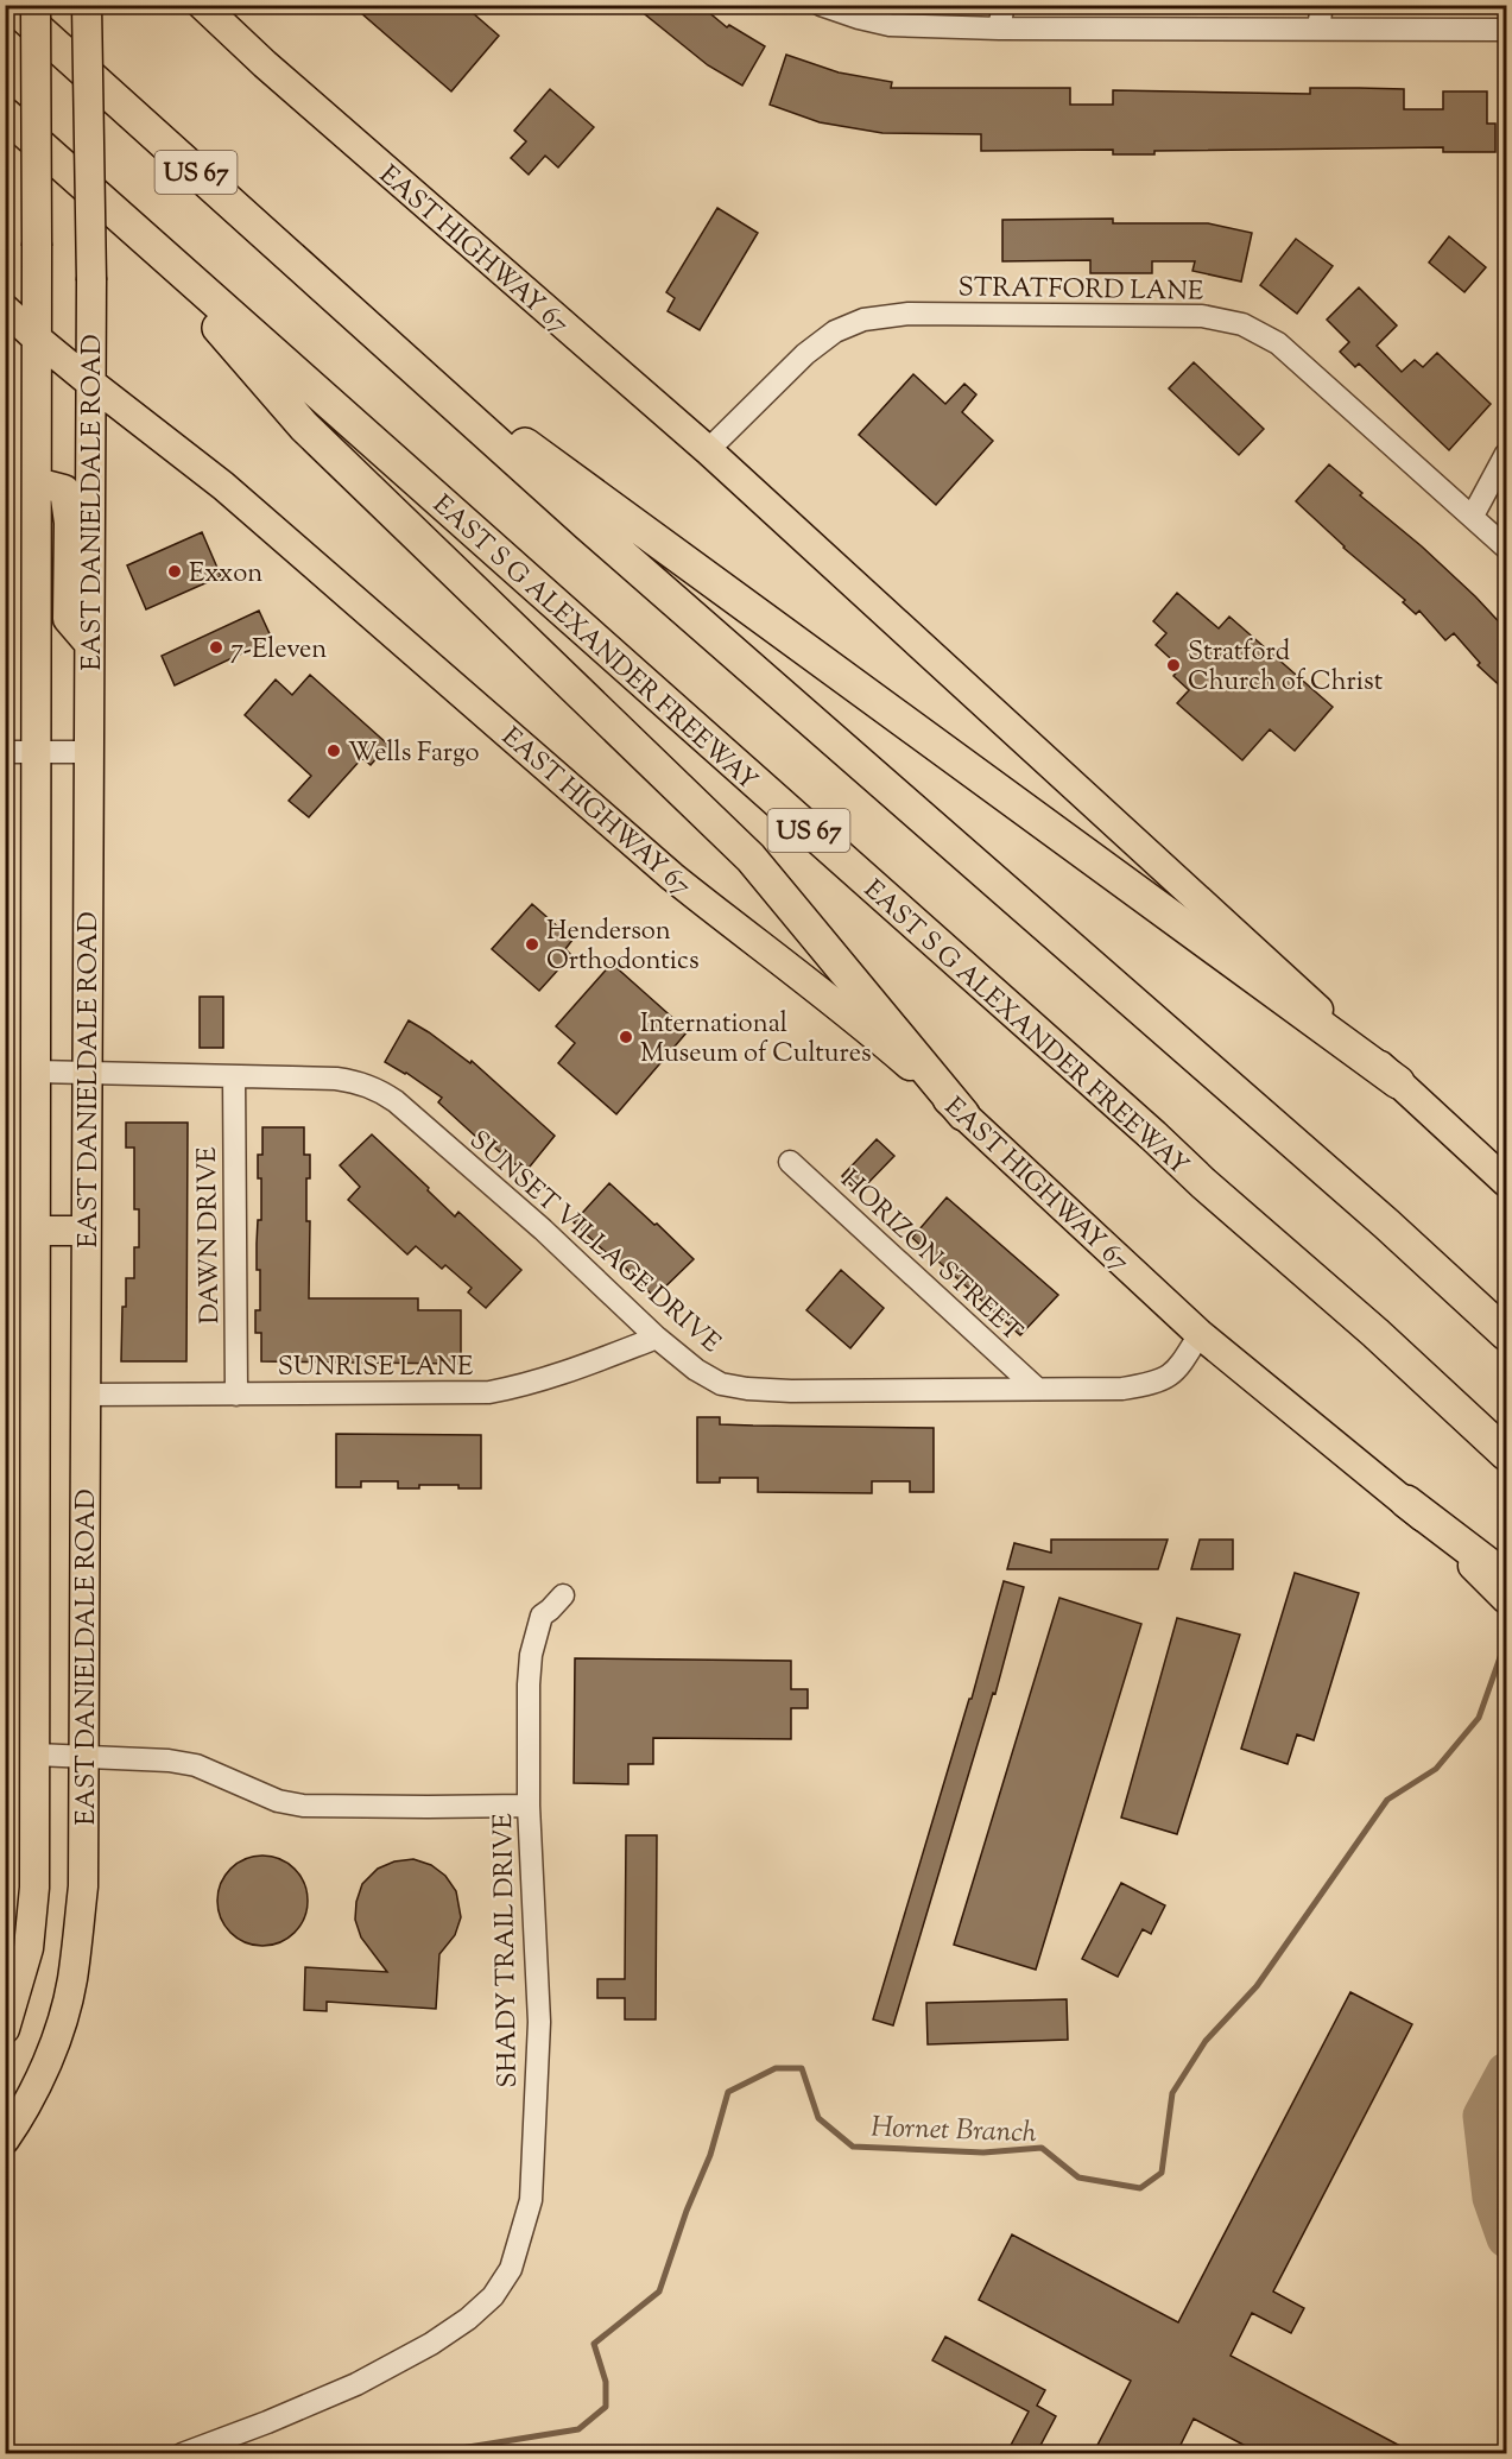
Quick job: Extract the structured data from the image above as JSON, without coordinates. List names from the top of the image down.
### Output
{
  "streets": {
    "highway": ["US 67", "EAST S G ALEXANDER FREEWAY"],
    "main road": ["EAST HIGHWAY 67", "EAST DANIELDALE ROAD"],
    "street": [
      "STRATFORD LANE",
      "DAWN DRIVE",
      "SUNSET VILLAGE DRIVE",
      "HORIZON STREET",
      "SUNRISE LANE",
      "SHADY TRAIL DRIVE"
    ]
  },
  "crossings": [
    ["EAST HIGHWAY 67", "STRATFORD LANE"],
    ["EAST HIGHWAY 67", "EAST DANIELDALE ROAD"],
    ["EAST HIGHWAY 67", "SUNSET VILLAGE DRIVE"],
    ["EAST DANIELDALE ROAD", "SUNSET VILLAGE DRIVE"],
    ["EAST DANIELDALE ROAD", "SUNRISE LANE"],
    ["DAWN DRIVE", "SUNSET VILLAGE DRIVE"],
    ["DAWN DRIVE", "SUNRISE LANE"],
    ["SUNSET VILLAGE DRIVE", "HORIZON STREET"],
    ["SUNSET VILLAGE DRIVE", "SUNRISE LANE"]
  ],
  "water": ["Hornet Branch"],
  "places": [
    "Exxon",
    "7-Eleven",
    "Stratford Church of Christ",
    "Wells Fargo",
    "Henderson Orthodontics",
    "International Museum of Cultures"
  ]
}
